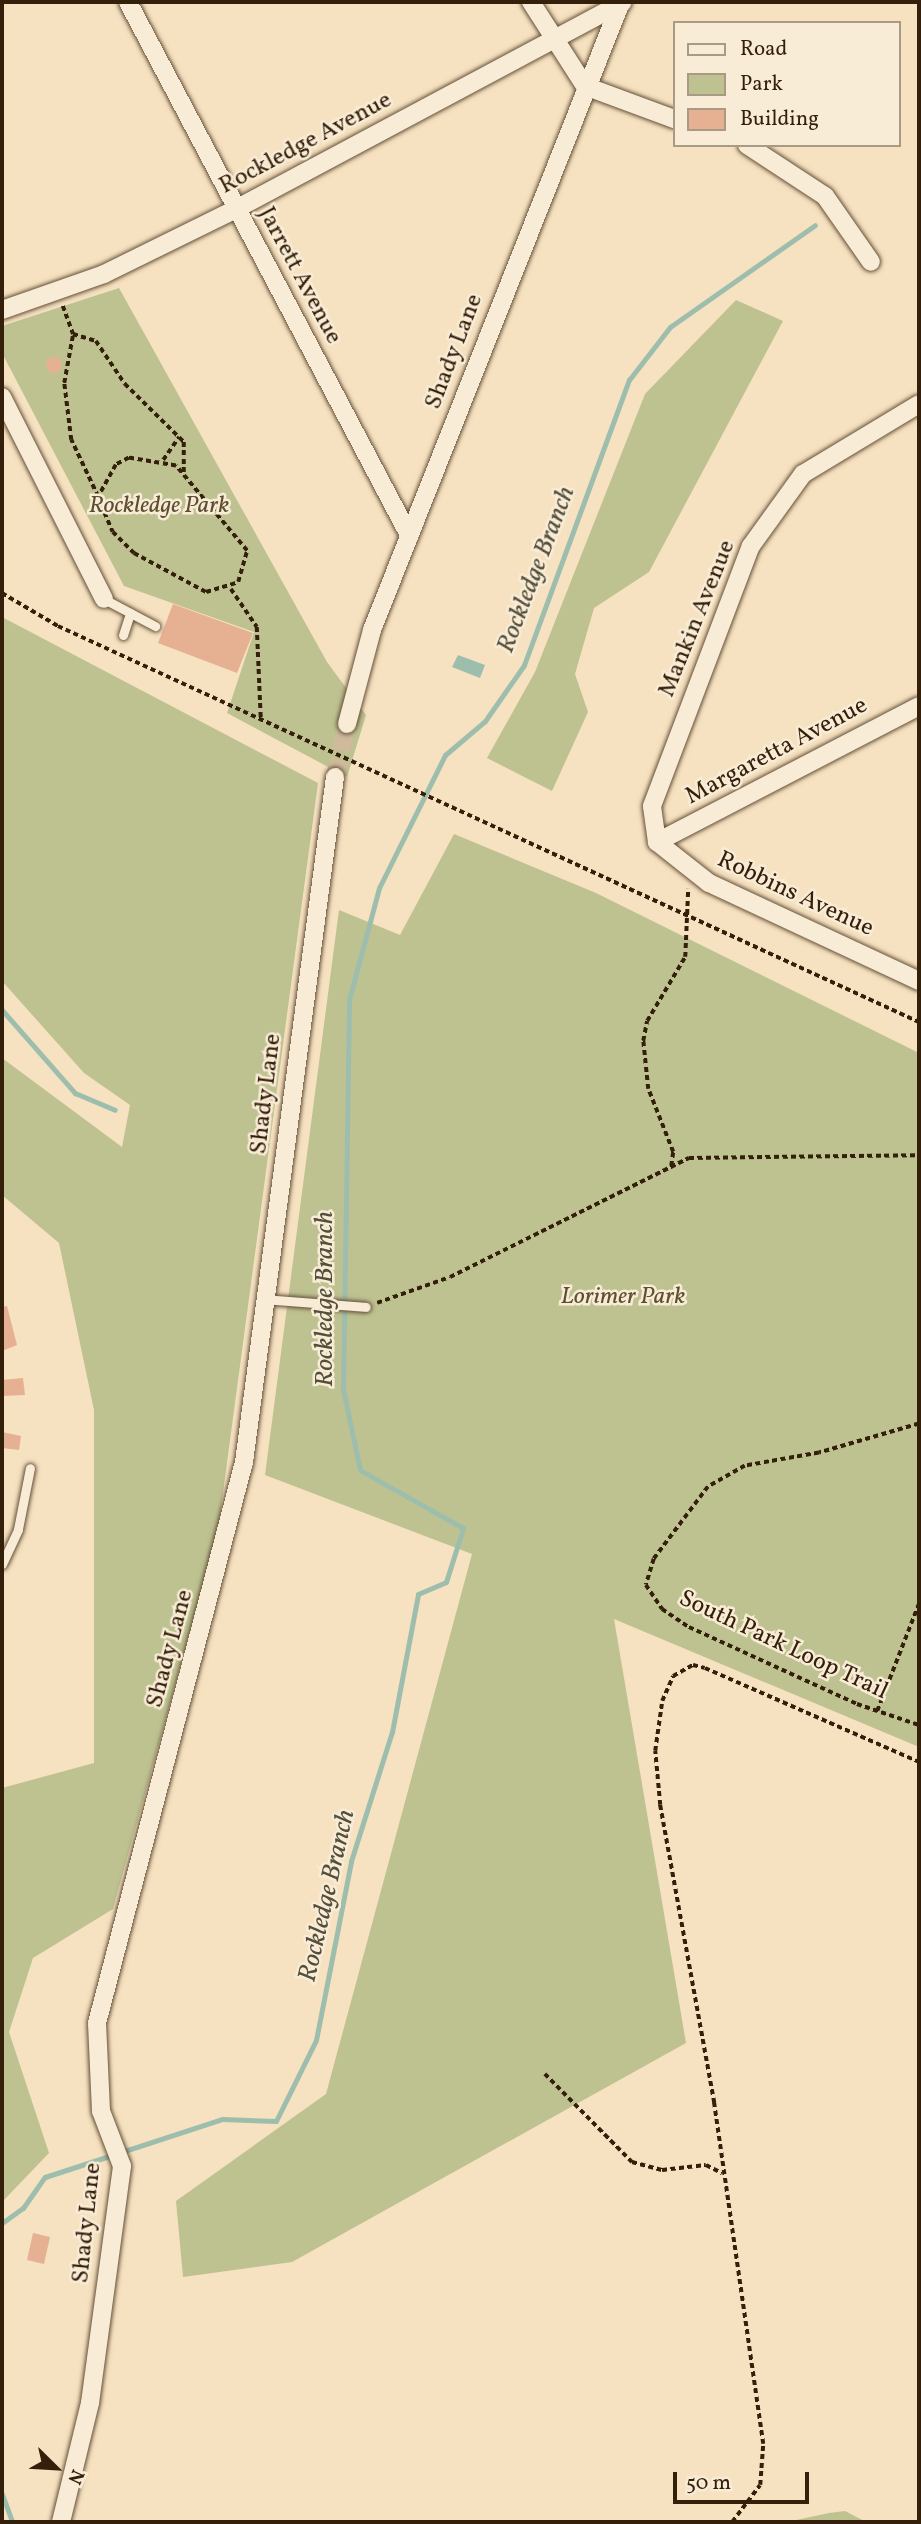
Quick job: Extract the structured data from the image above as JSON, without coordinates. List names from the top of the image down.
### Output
{
  "streets": {
    "street": [
      "Rockledge Avenue",
      "Jarrett Avenue",
      "Shady Lane",
      "Mankin Avenue",
      "Margaretta Avenue",
      "Robbins Avenue"
    ],
    "path": ["South Park Loop Trail"]
  },
  "crossings": [
    ["Rockledge Avenue", "Jarrett Avenue"],
    ["Rockledge Avenue", "Shady Lane"],
    ["Jarrett Avenue", "Shady Lane"],
    ["Mankin Avenue", "Margaretta Avenue"],
    ["Mankin Avenue", "Robbins Avenue"],
    ["Margaretta Avenue", "Robbins Avenue"]
  ],
  "water": ["Rockledge Branch"],
  "parks": ["Rockledge Park", "Lorimer Park"],
  "legend": ["Road", "Park", "Building"],
  "scale_bar": "50 m",
  "north": "bottom right"
}
